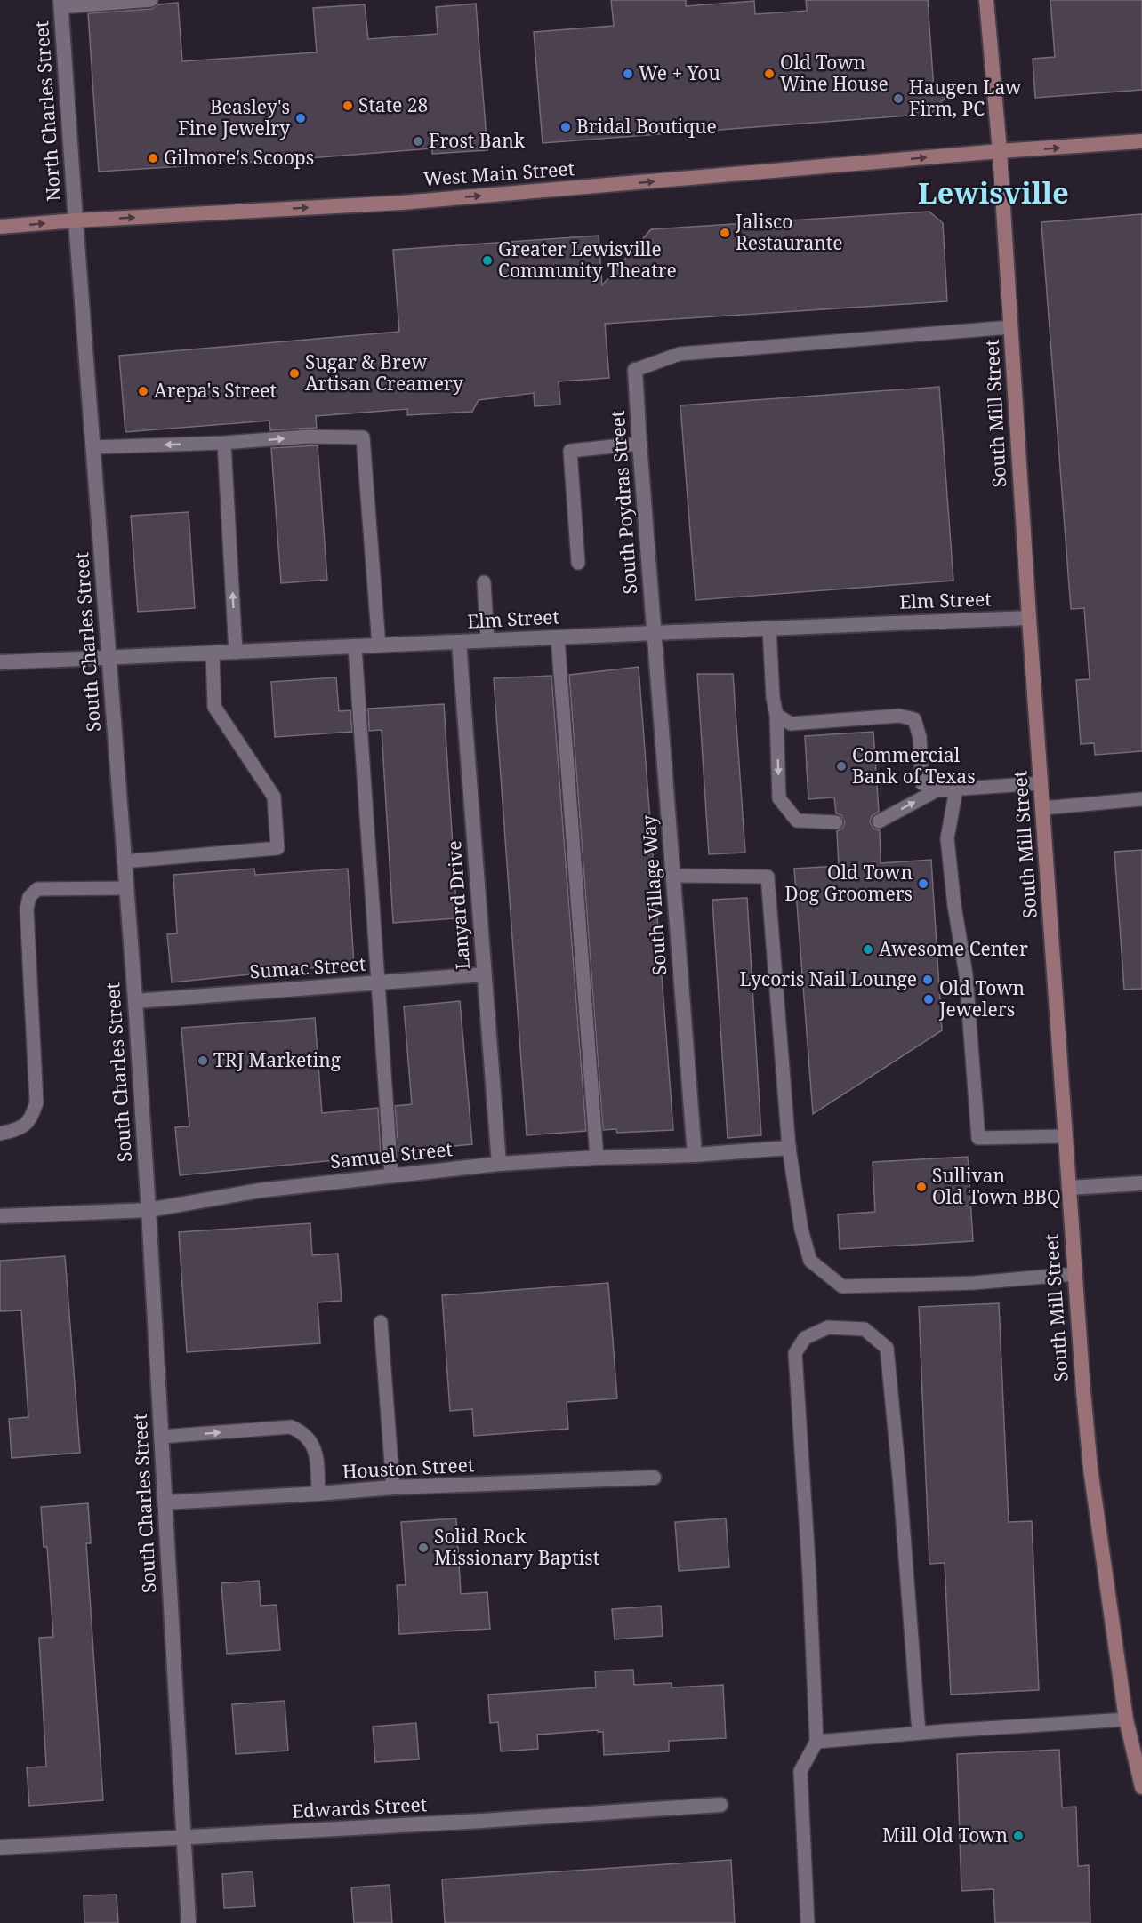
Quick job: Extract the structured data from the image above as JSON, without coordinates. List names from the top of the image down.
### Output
{
  "streets": {
    "main road": ["West Main Street", "South Mill Street"],
    "street": [
      "North Charles Street",
      "South Poydras Street",
      "Elm Street",
      "South Charles Street",
      "South Village Way",
      "Lanyard Drive",
      "Sumac Street",
      "Samuel Street",
      "Houston Street",
      "Edwards Street"
    ]
  },
  "crossings": [
    ["North Charles Street", "West Main Street"],
    ["North Charles Street", "South Charles Street"],
    ["West Main Street", "South Mill Street"],
    ["West Main Street", "South Charles Street"],
    ["South Mill Street", "Elm Street"],
    ["South Poydras Street", "Elm Street"],
    ["South Poydras Street", "South Village Way"],
    ["Elm Street", "South Charles Street"],
    ["Elm Street", "South Village Way"],
    ["Elm Street", "Lanyard Drive"],
    ["South Charles Street", "Sumac Street"],
    ["South Charles Street", "Samuel Street"],
    ["South Charles Street", "Houston Street"],
    ["South Charles Street", "Edwards Street"],
    ["South Village Way", "Samuel Street"],
    ["Lanyard Drive", "Sumac Street"],
    ["Lanyard Drive", "Samuel Street"]
  ],
  "one_way": ["West Main Street"],
  "districts": ["Lewisville"],
  "places": [
    "We + You",
    "Old Town Wine House",
    "Haugen Law Firm, PC",
    "State 28",
    "Beasley's Fine Jewelry",
    "Bridal Boutique",
    "Frost Bank",
    "Gilmore's Scoops",
    "Jalisco Restaurante",
    "Greater Lewisville Community Theatre",
    "Sugar & Brew Artisan Creamery",
    "Arepa's Street",
    "Commercial Bank of Texas",
    "Old Town Dog Groomers",
    "Awesome Center",
    "Lycoris Nail Lounge",
    "Old Town Jewelers",
    "TRJ Marketing",
    "Sullivan Old Town BBQ",
    "Solid Rock Missionary Baptist",
    "Mill Old Town"
  ]
}
